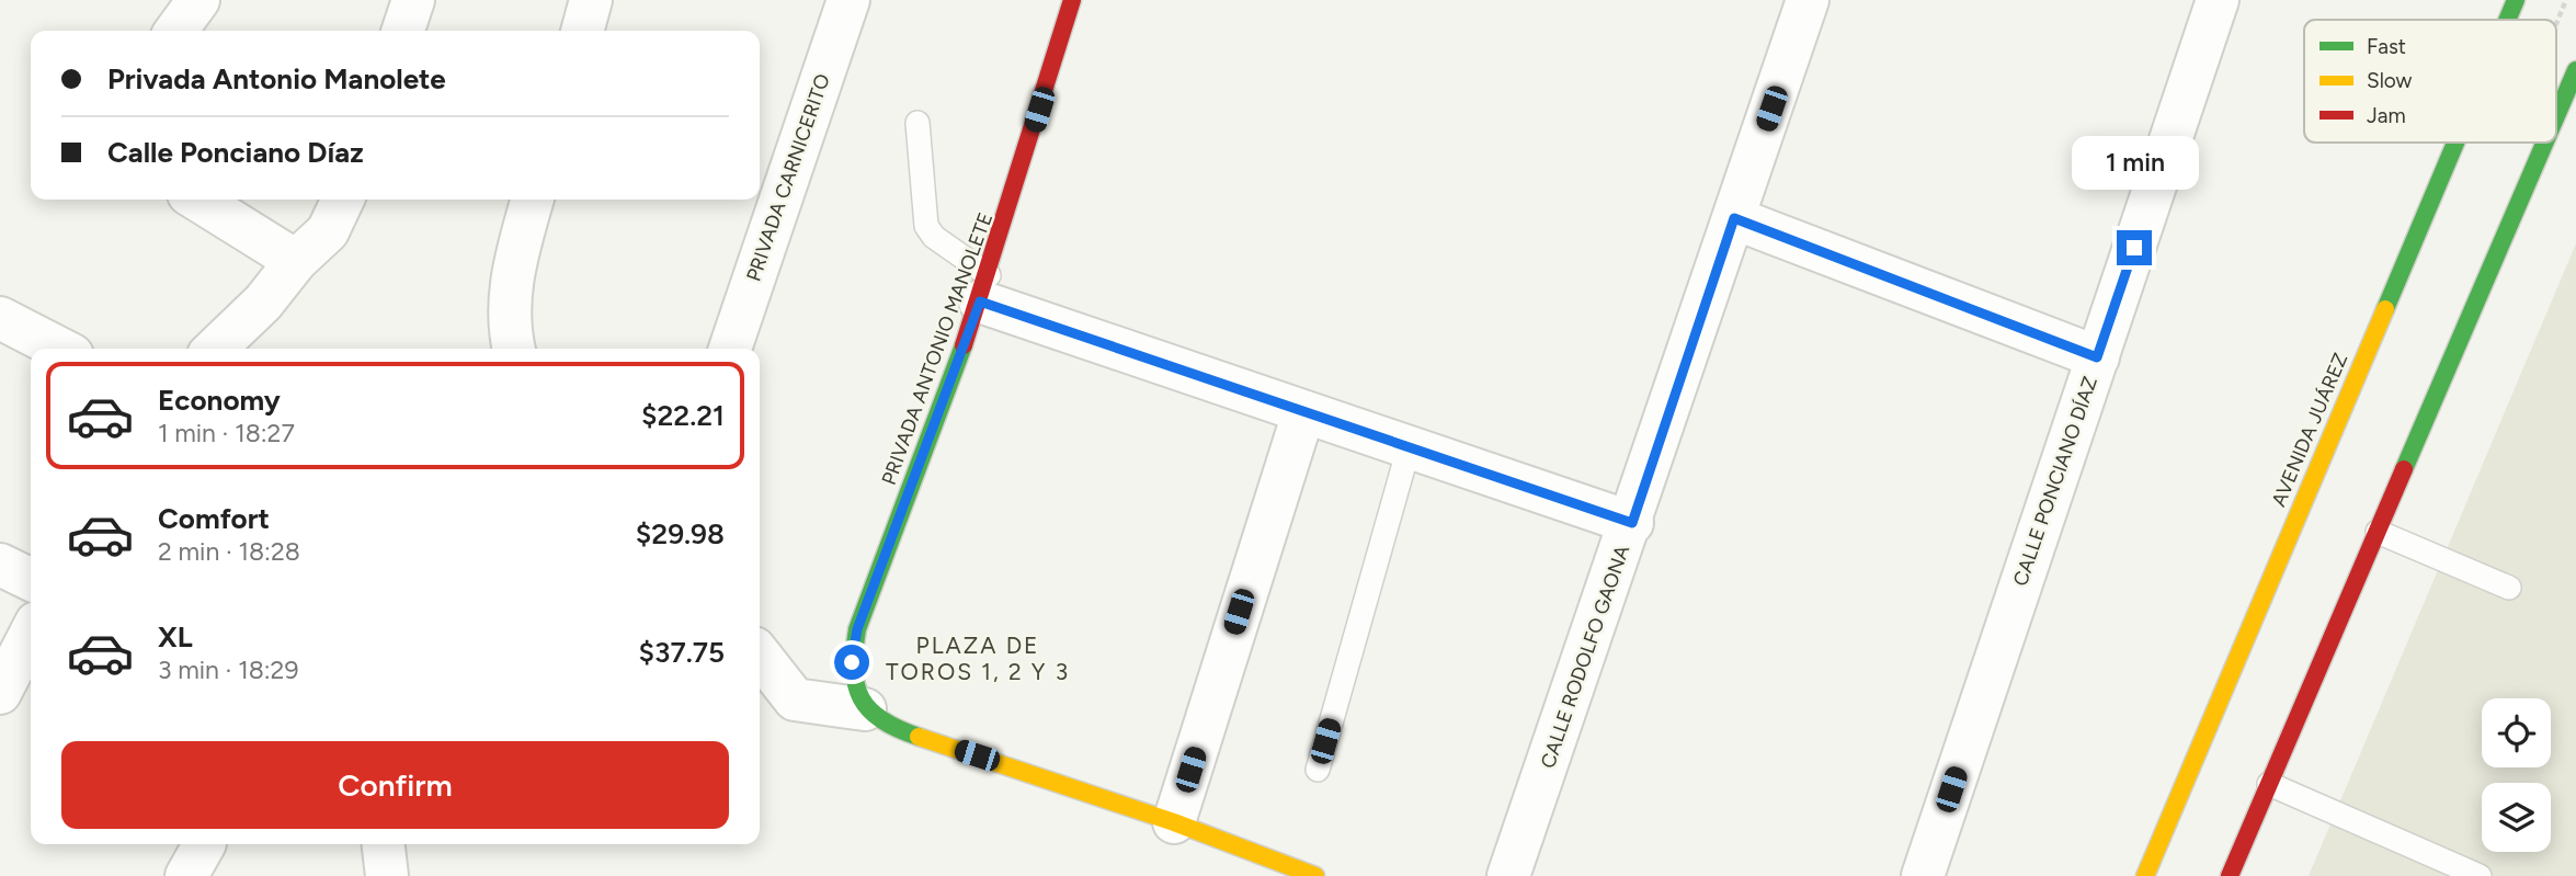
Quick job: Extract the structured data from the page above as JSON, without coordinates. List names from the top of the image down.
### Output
{
  "streets": {
    "main road": ["PRIVADA ANTONIO MANOLETE", "AVENIDA JUÁREZ"],
    "street": ["PRIVADA CARNICERITO", "CALLE PONCIANO DÍAZ", "CALLE RODOLFO GAONA"]
  },
  "districts": ["PLAZA DE TOROS 1, 2 Y 3"],
  "legend": ["Fast", "Slow", "Jam"],
  "page": {
    "banner": ["Privada Antonio Manolete", "Calle Ponciano Díaz"],
    "bubble": "1 min",
    "list": [
      {
        "name": "Economy",
        "note": "1 min · 18:27",
        "value": "$22.21"
      },
      {
        "name": "Comfort",
        "note": "2 min · 18:28",
        "value": "$29.98"
      },
      {
        "name": "XL",
        "note": "3 min · 18:29",
        "value": "$37.75"
      }
    ],
    "buttons": "Confirm"
  }
}
